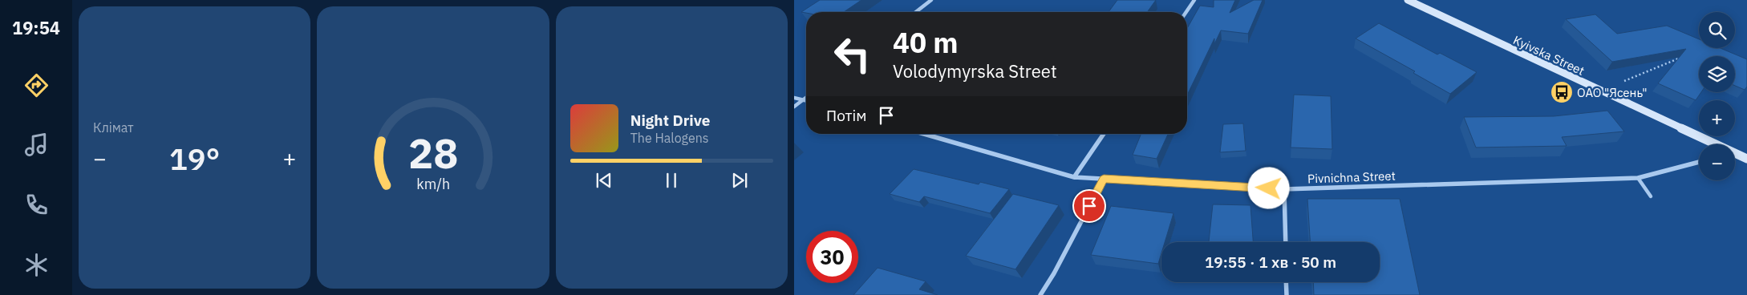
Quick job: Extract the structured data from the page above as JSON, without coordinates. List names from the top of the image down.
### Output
{
  "streets": {
    "main road": ["Kyivska Street"],
    "street": ["Pivnichna Street"]
  },
  "places": {
    "bus stop": ["ОАО \"Ясень\""]
  },
  "page": {
    "tabs": "19:54",
    "tile": "Клімат",
    "map_buttons": ["+", "−"],
    "turn": ["40 m", "Volodymyrska Street"],
    "then": "Потім",
    "song": ["Night Drive", "The Halogens"],
    "heat": ["−", "19°", "+"],
    "limit": "30",
    "trip": "19:55 · 1 хв · 50 m",
    "gauge": ["28", "km/h"]
  }
}
